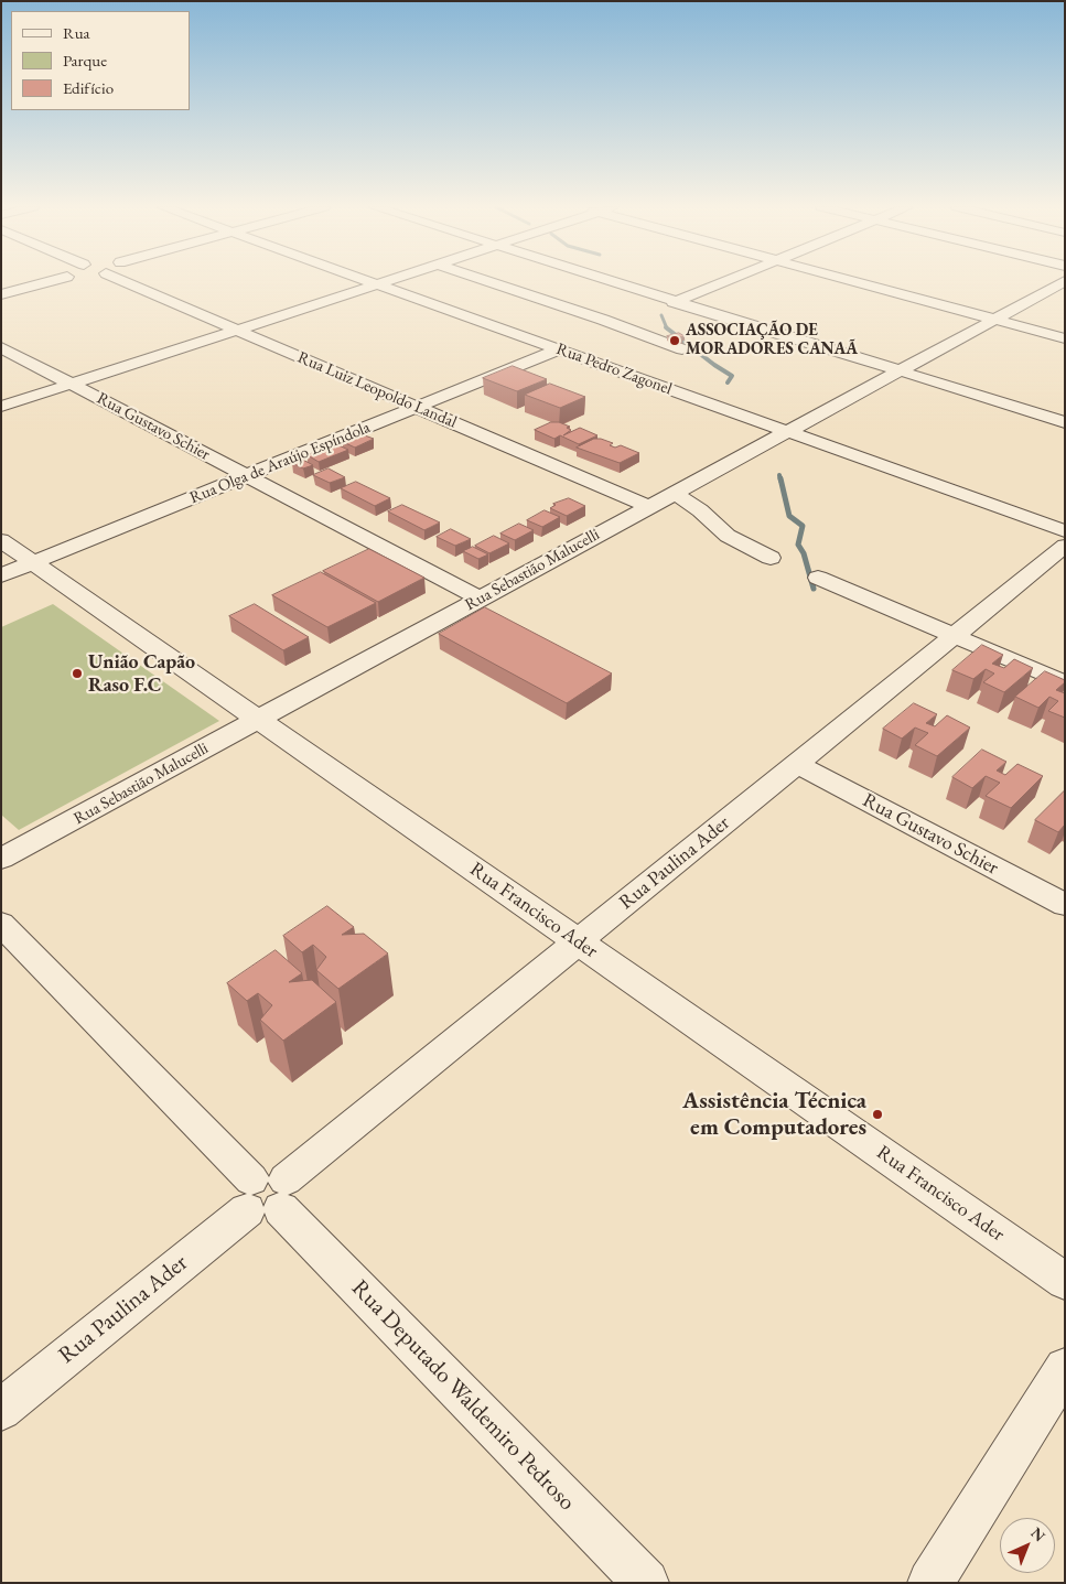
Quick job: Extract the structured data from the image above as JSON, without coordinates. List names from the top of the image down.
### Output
{
  "streets": {
    "street": [
      "Rua Pedro Zagonel",
      "Rua Luiz Leopoldo Landal",
      "Rua Gustavo Schier",
      "Rua Olga de Araújo Espíndola",
      "Rua Sebastião Malucelli",
      "Rua Paulina Ader",
      "Rua Francisco Ader",
      "Rua Deputado Waldemiro Pedroso"
    ]
  },
  "crossings": [
    ["Rua Pedro Zagonel", "Rua Olga de Araújo Espíndola"],
    ["Rua Pedro Zagonel", "Rua Sebastião Malucelli"],
    ["Rua Luiz Leopoldo Landal", "Rua Olga de Araújo Espíndola"],
    ["Rua Luiz Leopoldo Landal", "Rua Sebastião Malucelli"],
    ["Rua Gustavo Schier", "Rua Olga de Araújo Espíndola"],
    ["Rua Gustavo Schier", "Rua Sebastião Malucelli"],
    ["Rua Gustavo Schier", "Rua Paulina Ader"],
    ["Rua Olga de Araújo Espíndola", "Rua Francisco Ader"],
    ["Rua Sebastião Malucelli", "Rua Francisco Ader"],
    ["Rua Paulina Ader", "Rua Francisco Ader"],
    ["Rua Paulina Ader", "Rua Deputado Waldemiro Pedroso"]
  ],
  "places": ["ASSOCIAÇÃO DE MORADORES CANAÃ", "União Capão Raso F.C", "Assistência Técnica em Computadores"],
  "legend": ["Rua", "Parque", "Edifício"],
  "north": "top right"
}
